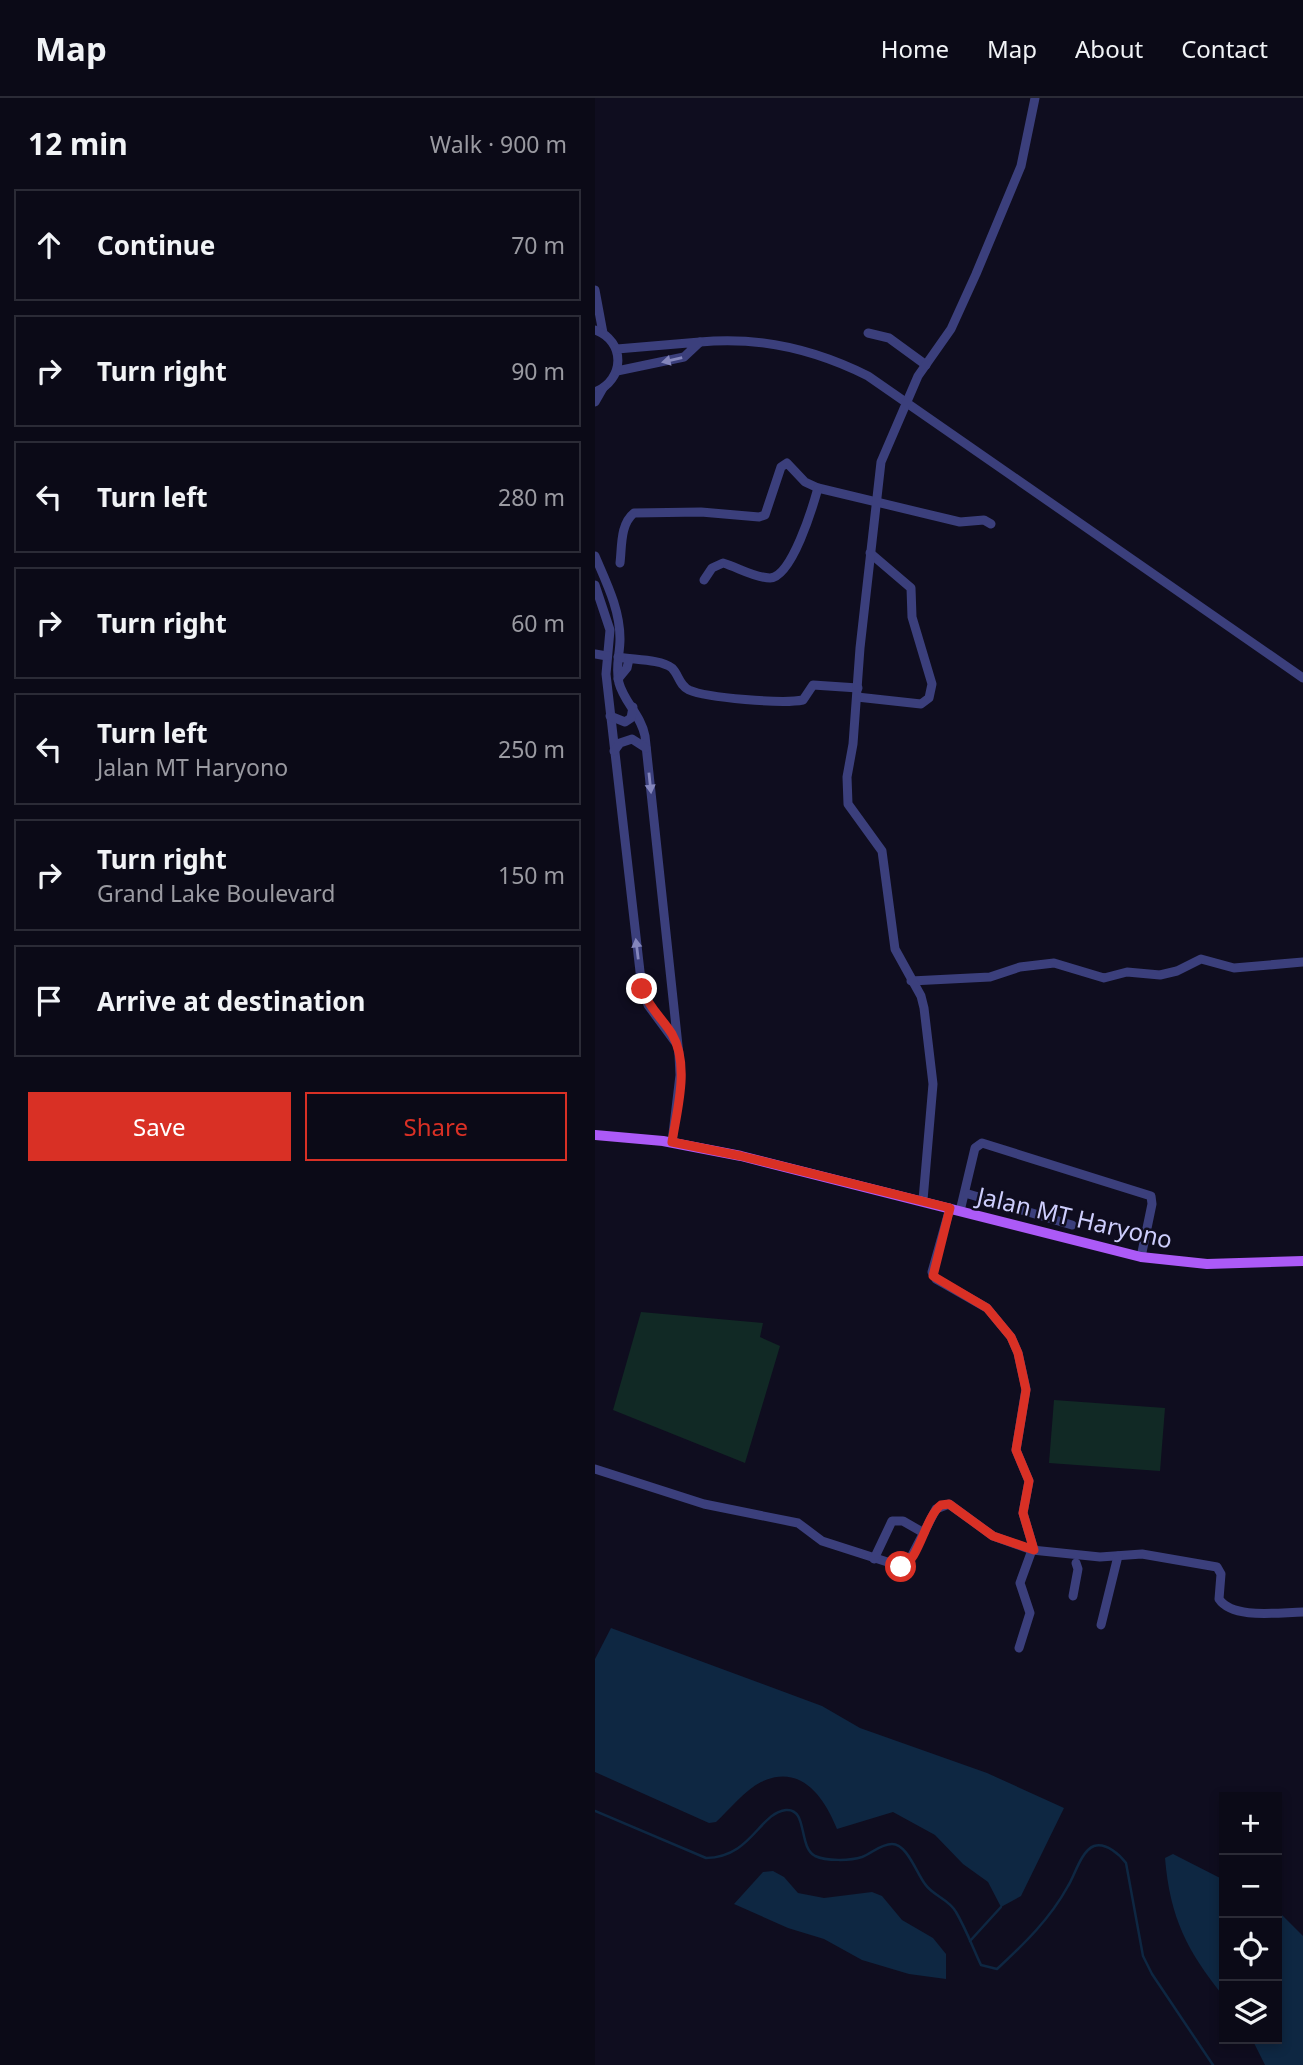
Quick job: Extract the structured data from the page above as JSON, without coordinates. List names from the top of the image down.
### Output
{
  "streets": {
    "main road": ["Jalan MT Haryono"]
  },
  "page": {
    "header": "Map",
    "nav": [
      "Home",
      "Map",
      "About",
      "Contact"
    ],
    "heading": ["12 min", "Walk · 900 m"],
    "list": [
      ["Continue", "70 m"],
      ["Turn right", "90 m"],
      ["Turn left", "280 m"],
      ["Turn right", "60 m"],
      ["Turn left", "Jalan MT Haryono", "250 m"],
      ["Turn right", "Grand Lake Boulevard", "150 m"],
      "Arrive at destination"
    ],
    "buttons": ["Save", "Share"],
    "map_buttons": ["+", "−"]
  }
}
